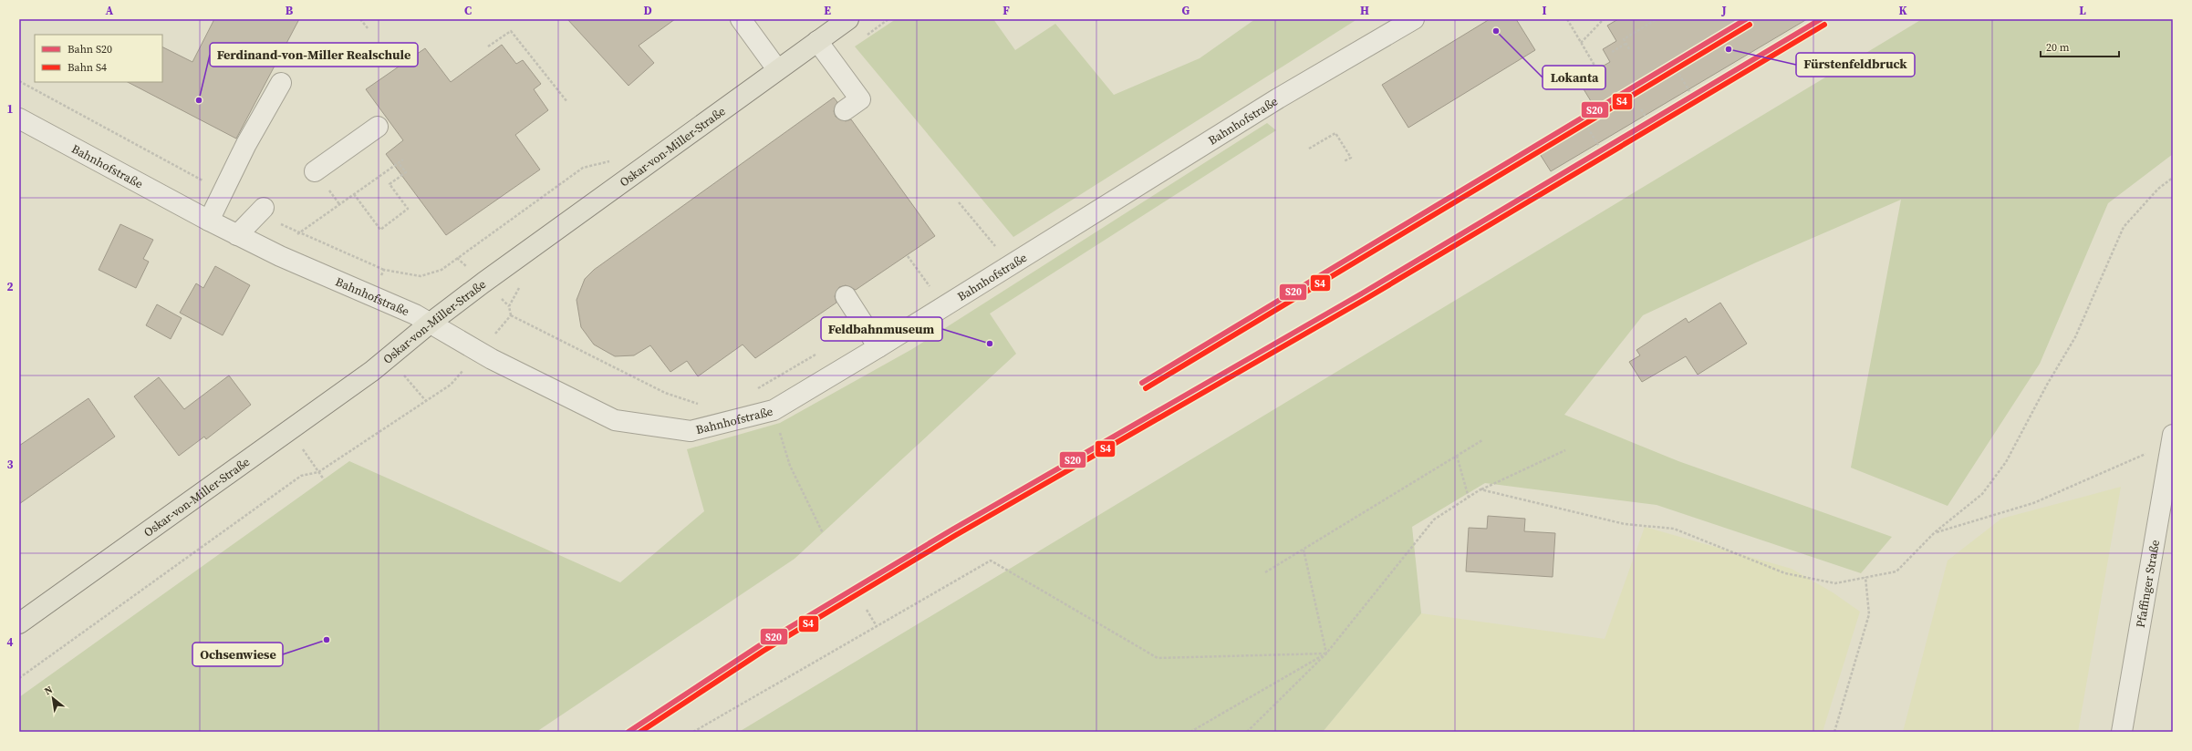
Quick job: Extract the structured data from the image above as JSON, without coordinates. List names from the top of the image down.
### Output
{
  "streets": {
    "main road": ["Oskar-von-Miller-Straße"],
    "street": ["Bahnhofstraße", "Pfaffinger Straße"]
  },
  "crossings": [
    ["Bahnhofstraße", "Oskar-von-Miller-Straße"]
  ],
  "places": [
    "Lokanta",
    "Fürstenfeldbruck",
    "Ferdinand-von-Miller Realschule",
    "Feldbahnmuseum",
    "Ochsenwiese"
  ],
  "lines": ["rail line S20", "rail line S4"],
  "legend": ["Bahn S20", "Bahn S4"],
  "scale_bar": "20 m",
  "north": "top left",
  "grid": {
    "columns": [
      "A",
      "B",
      "C",
      "D",
      "E",
      "F",
      "G",
      "H",
      "I",
      "J",
      "K",
      "L"
    ],
    "rows": [
      "1",
      "2",
      "3",
      "4"
    ]
  }
}
